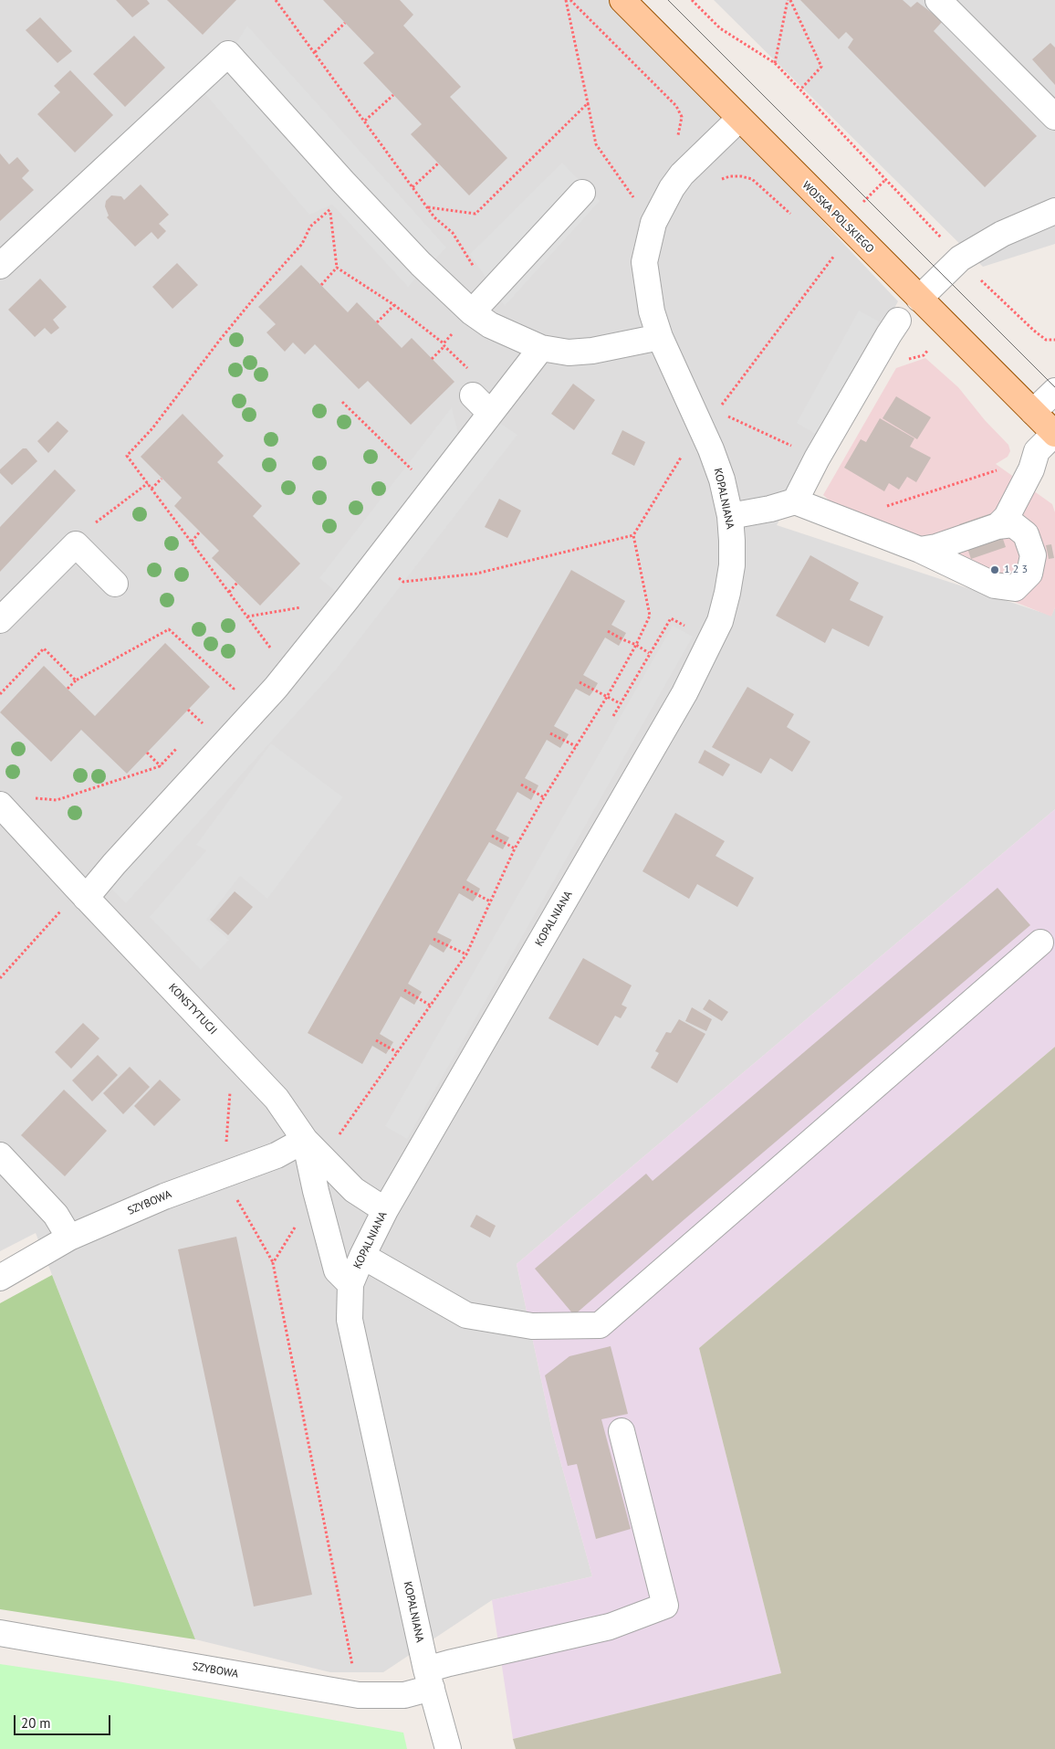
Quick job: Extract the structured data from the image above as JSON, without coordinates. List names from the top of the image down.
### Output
{
  "streets": {
    "main road": ["WOJSKA POLSKIEGO"],
    "street": ["KOPALNIANA", "KONSTYTUCJI", "SZYBOWA"]
  },
  "crossings": [
    ["WOJSKA POLSKIEGO", "KOPALNIANA"],
    ["KOPALNIANA", "KONSTYTUCJI"],
    ["KOPALNIANA", "SZYBOWA"],
    ["KONSTYTUCJI", "SZYBOWA"]
  ],
  "places": ["1 2 3"],
  "scale_bar": "20 m"
}
